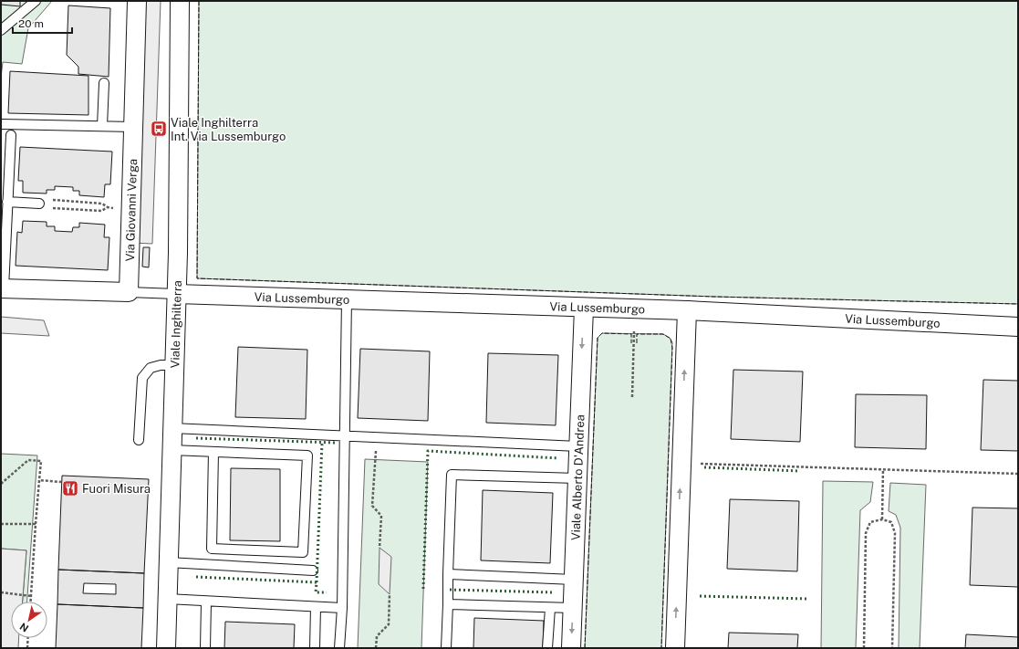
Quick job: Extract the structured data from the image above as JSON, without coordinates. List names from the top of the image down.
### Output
{
  "streets": {
    "street": [
      "Via Giovanni Verga",
      "Via Lussemburgo",
      "Viale Inghilterra",
      "Viale Alberto D'Andrea"
    ]
  },
  "crossings": [
    ["Via Lussemburgo", "Viale Inghilterra"],
    ["Via Lussemburgo", "Viale Alberto D'Andrea"]
  ],
  "places": {
    "bus stop": ["Viale Inghilterra Int. Via Lussemburgo"],
    "restaurant": ["Fuori Misura"]
  },
  "scale_bar": "20 m",
  "north": "bottom left"
}
